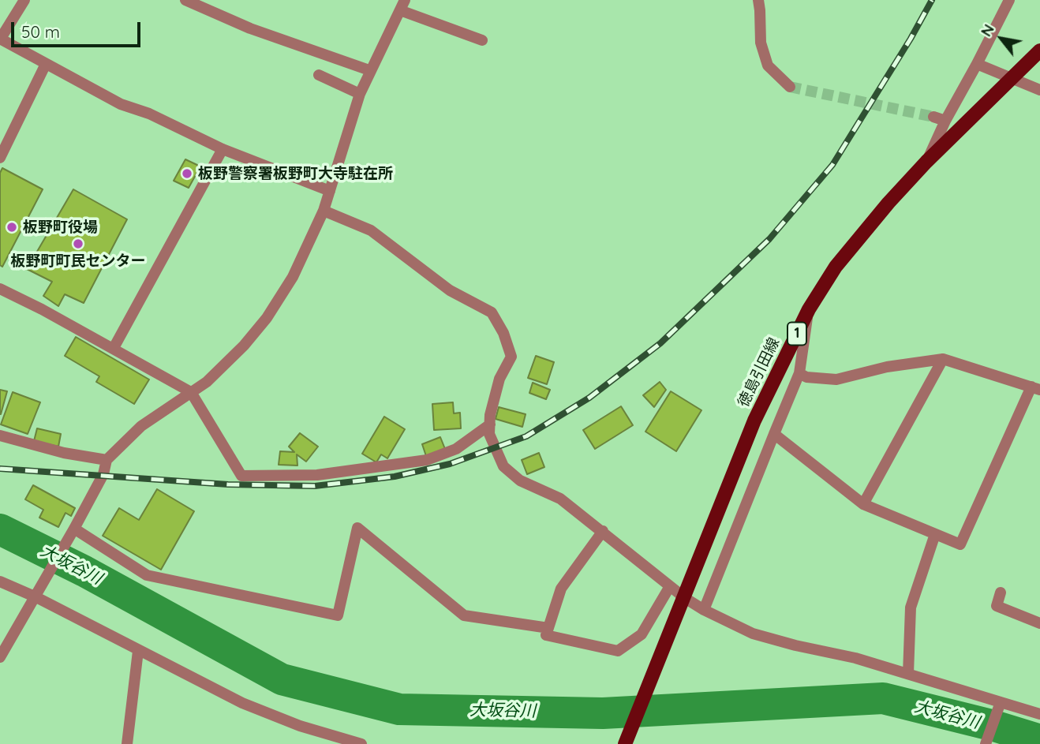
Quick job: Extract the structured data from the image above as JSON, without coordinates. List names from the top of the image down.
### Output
{
  "streets": {
    "main road": ["1", "徳島引田線"]
  },
  "water": ["大坂谷川"],
  "places": ["板野警察署板野町大寺駐在所", "板野町役場", "板野町町民センター"],
  "scale_bar": "50 m",
  "north": "top left"
}
